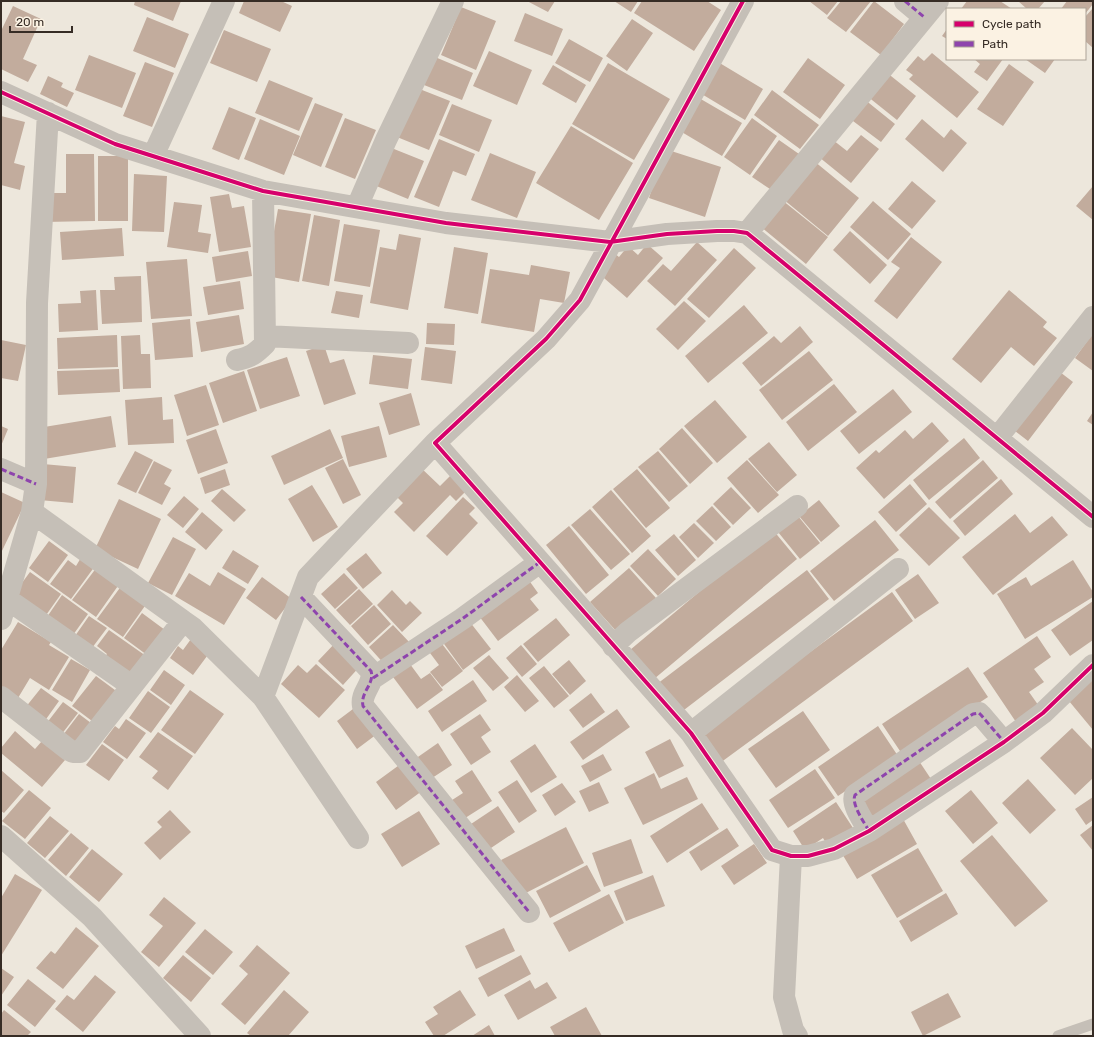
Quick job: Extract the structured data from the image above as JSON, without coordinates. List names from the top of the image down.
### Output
{
  "legend": ["Cycle path", "Path"],
  "scale_bar": "20 m"
}
